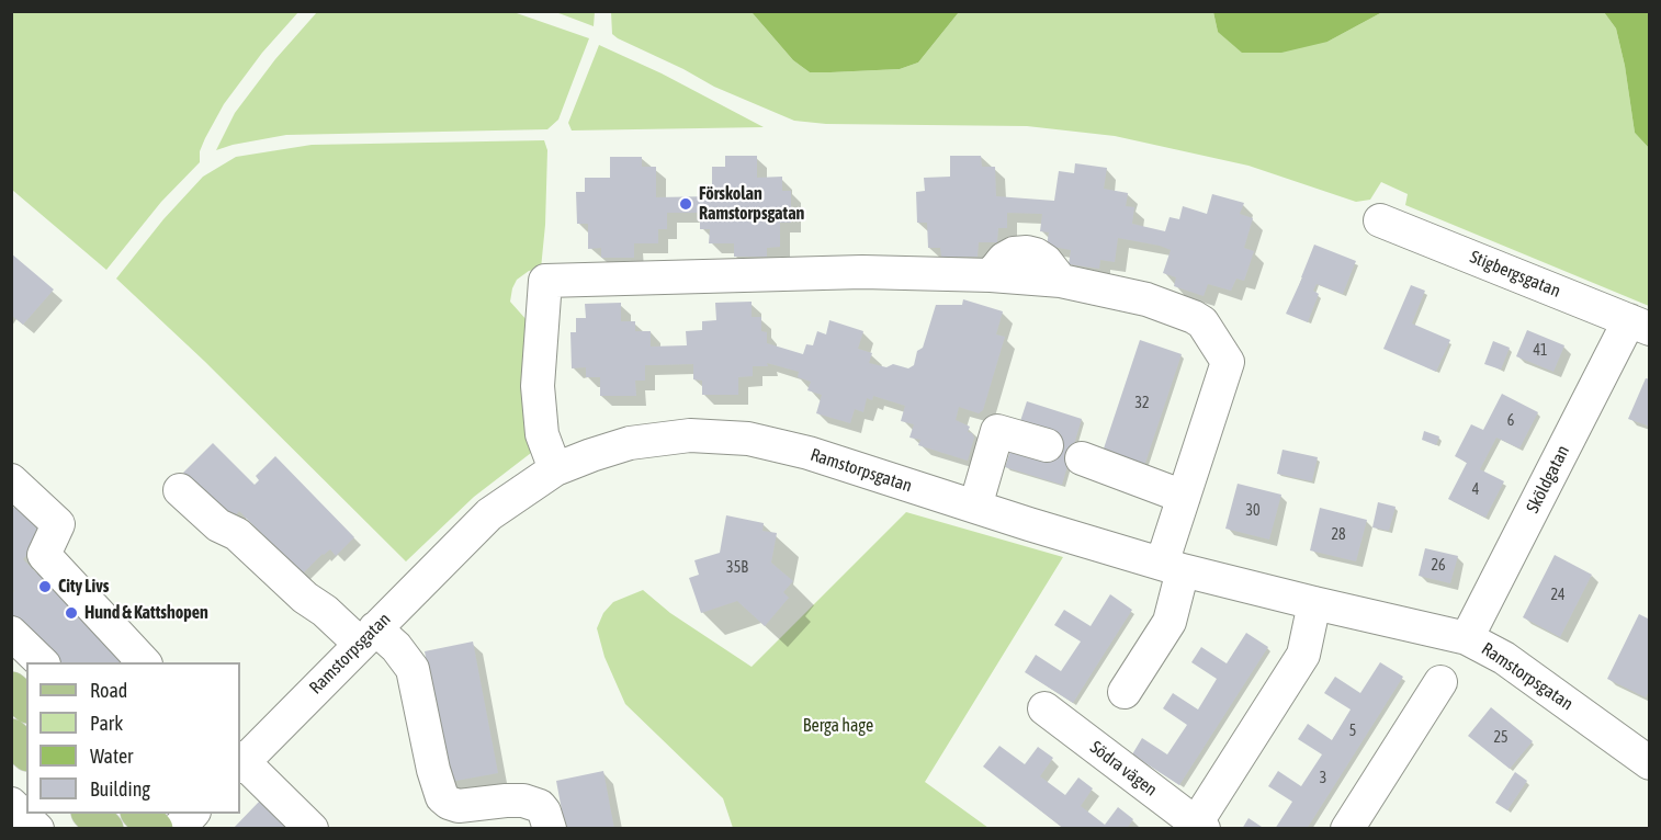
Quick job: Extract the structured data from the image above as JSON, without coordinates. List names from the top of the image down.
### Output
{
  "streets": {
    "street": [
      "Stigbergsgatan",
      "Ramstorpsgatan",
      "Sköldgatan",
      "Södra vägen"
    ]
  },
  "crossings": [
    ["Stigbergsgatan", "Sköldgatan"],
    ["Ramstorpsgatan", "Sköldgatan"]
  ],
  "parks": ["Berga hage"],
  "places": ["Förskolan Ramstorpsgatan", "City Livs", "Hund & Kattshopen"],
  "house_numbers": [
    "41",
    "32",
    "6",
    "4",
    "30",
    "28",
    "26",
    "35B",
    "24",
    "5",
    "25",
    "3"
  ],
  "legend": [
    "Road",
    "Park",
    "Water",
    "Building"
  ]
}
